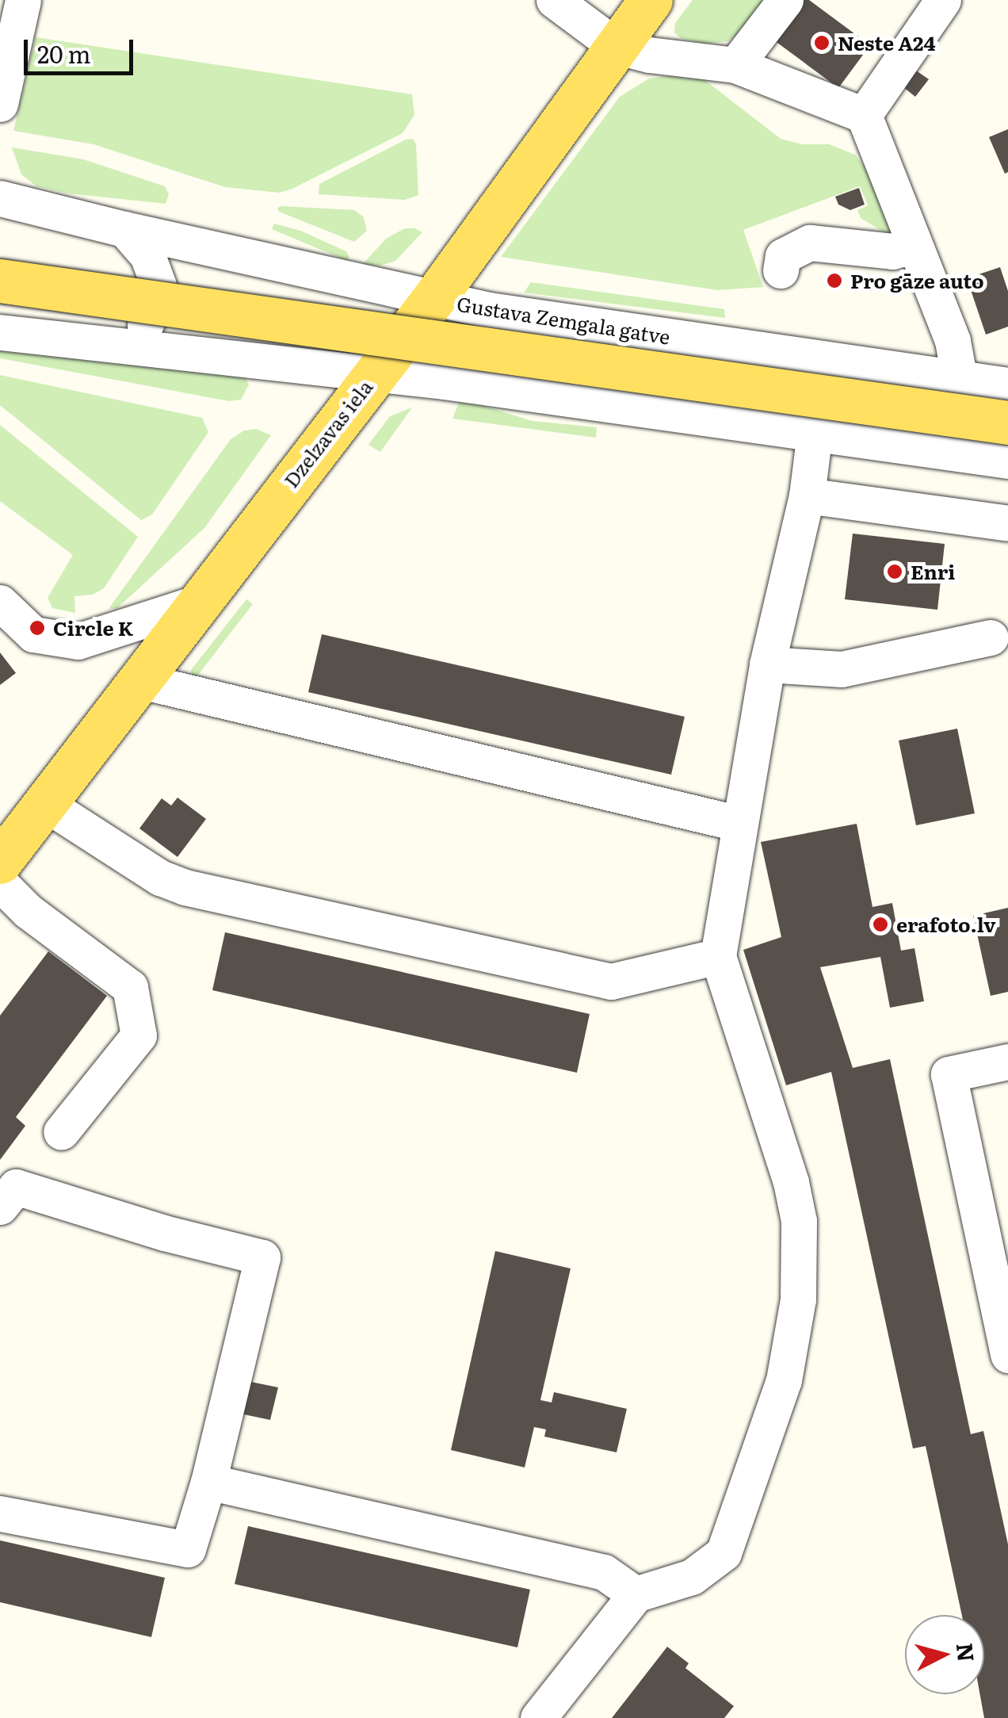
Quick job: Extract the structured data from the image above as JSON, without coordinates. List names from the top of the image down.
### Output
{
  "streets": {
    "main road": ["Gustava Zemgala gatve", "Dzelzavas iela"]
  },
  "crossings": [
    ["Gustava Zemgala gatve", "Dzelzavas iela"]
  ],
  "places": [
    "Neste A24",
    "Pro gāze auto",
    "Enri",
    "Circle K",
    "erafoto.lv"
  ],
  "scale_bar": "20 m",
  "north": "right"
}
